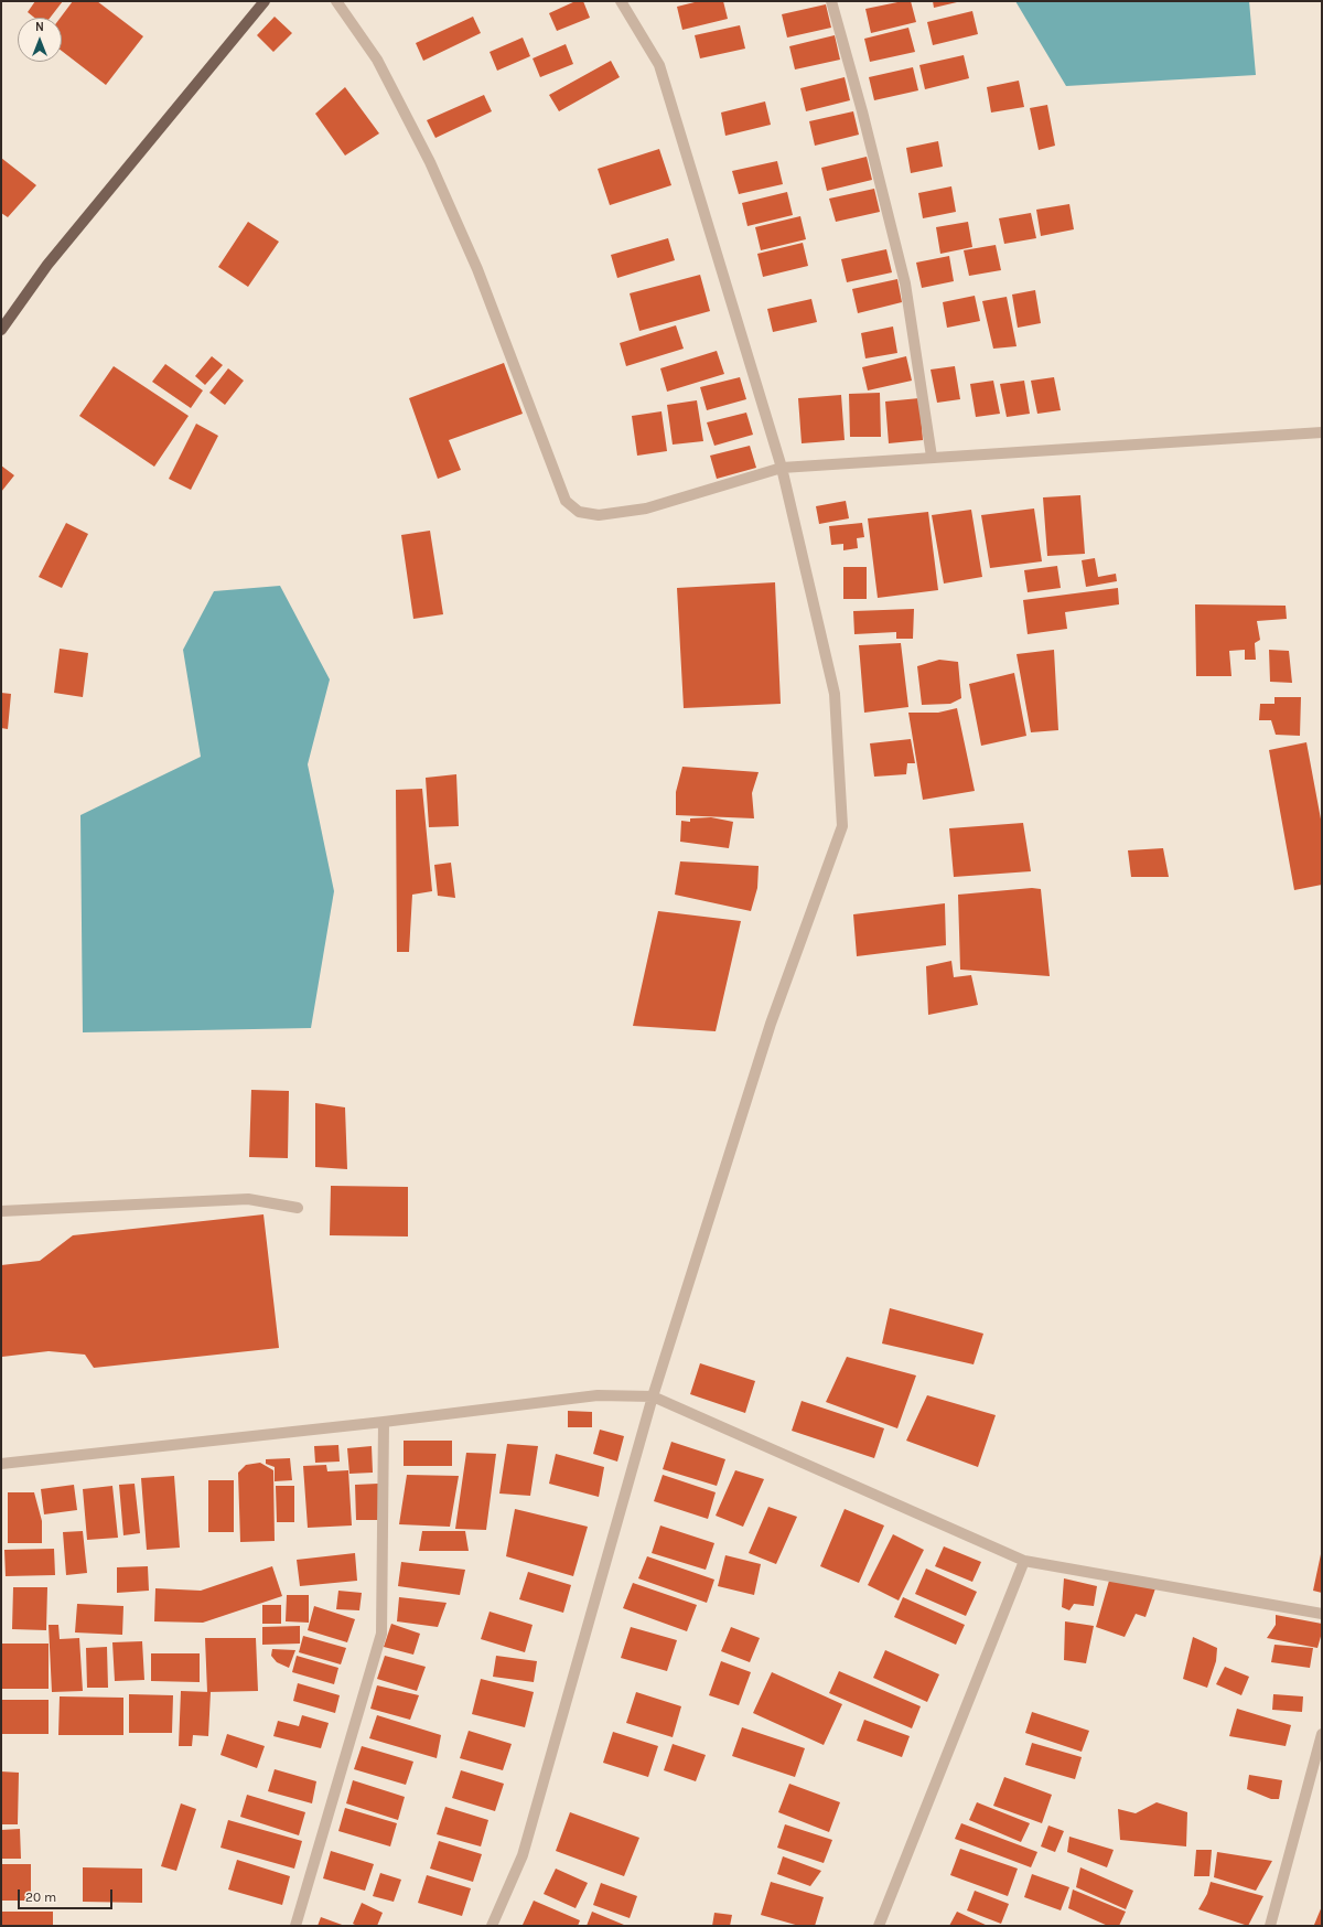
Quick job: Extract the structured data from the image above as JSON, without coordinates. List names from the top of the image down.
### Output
{
  "scale_bar": "20 m",
  "north": "top"
}
